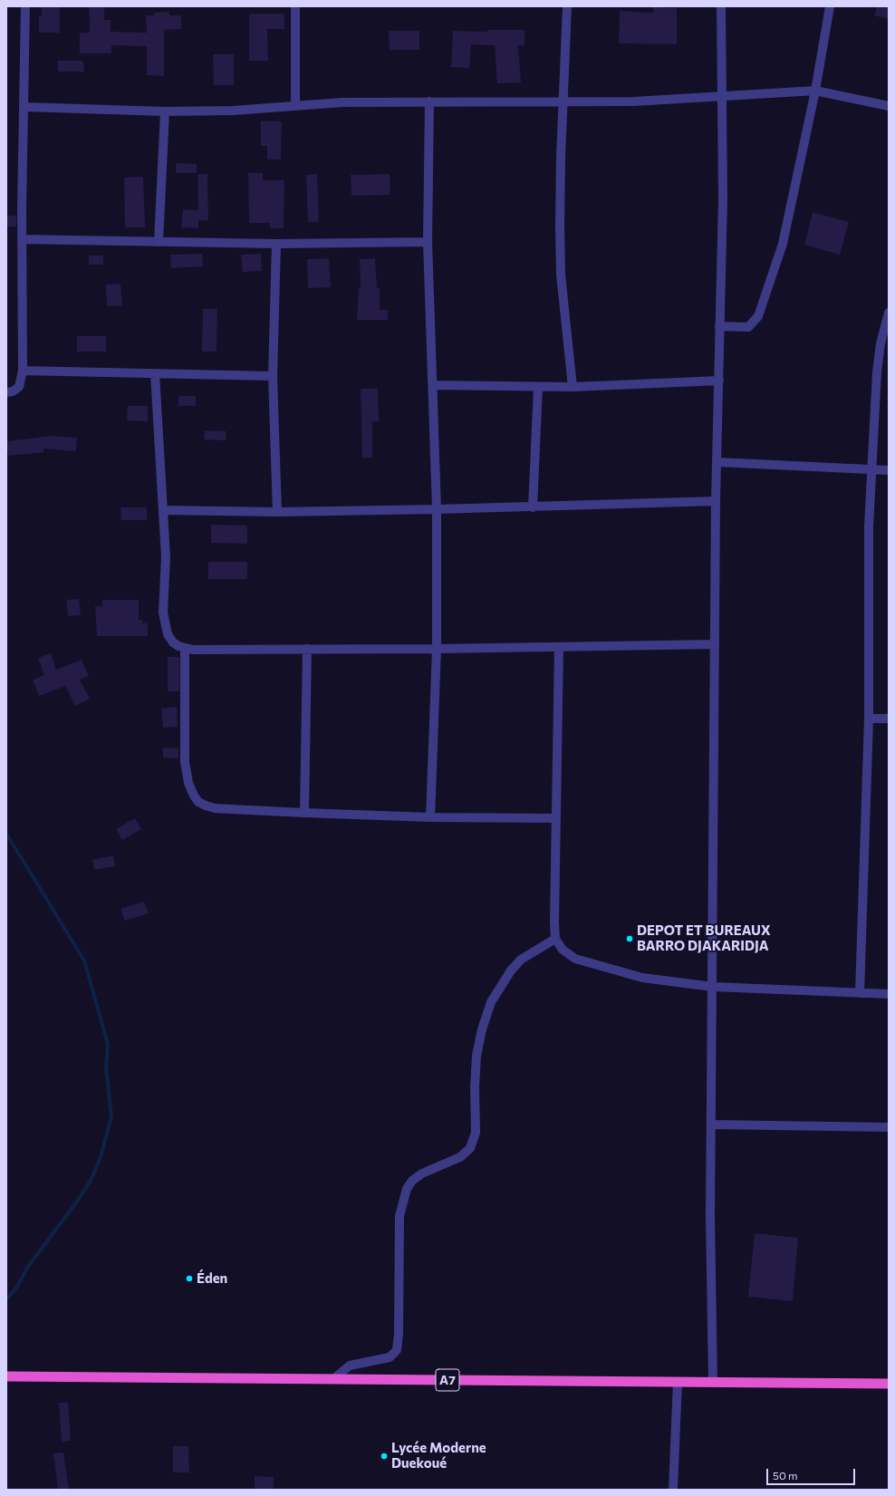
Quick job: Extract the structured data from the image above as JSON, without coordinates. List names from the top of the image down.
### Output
{
  "streets": {
    "highway": ["A7"]
  },
  "places": ["DEPOT ET BUREAUX BARRO DJAKARIDJA", "Éden", "Lycée Moderne Duekoué"],
  "scale_bar": "50 m"
}
